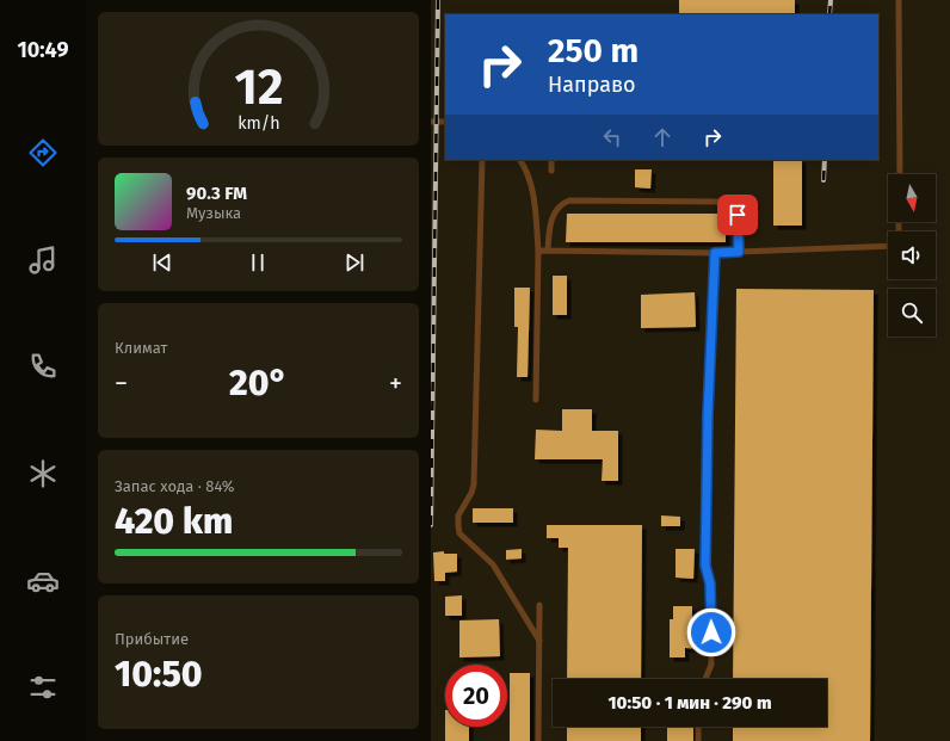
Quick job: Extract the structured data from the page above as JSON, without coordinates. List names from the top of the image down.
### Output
{
  "north": "bottom",
  "page": {
    "tabs": "10:49",
    "turn": ["250 m", "Направо"],
    "song": ["90.3 FM", "Музыка"],
    "tile": [
      "Климат",
      ["Запас хода · 84%", "420 km"],
      ["Прибытие", "10:50"]
    ],
    "heat": ["−", "20°", "+"],
    "limit": "20",
    "trip": "10:50 · 1 мин · 290 m",
    "gauge": ["12", "km/h"]
  }
}
